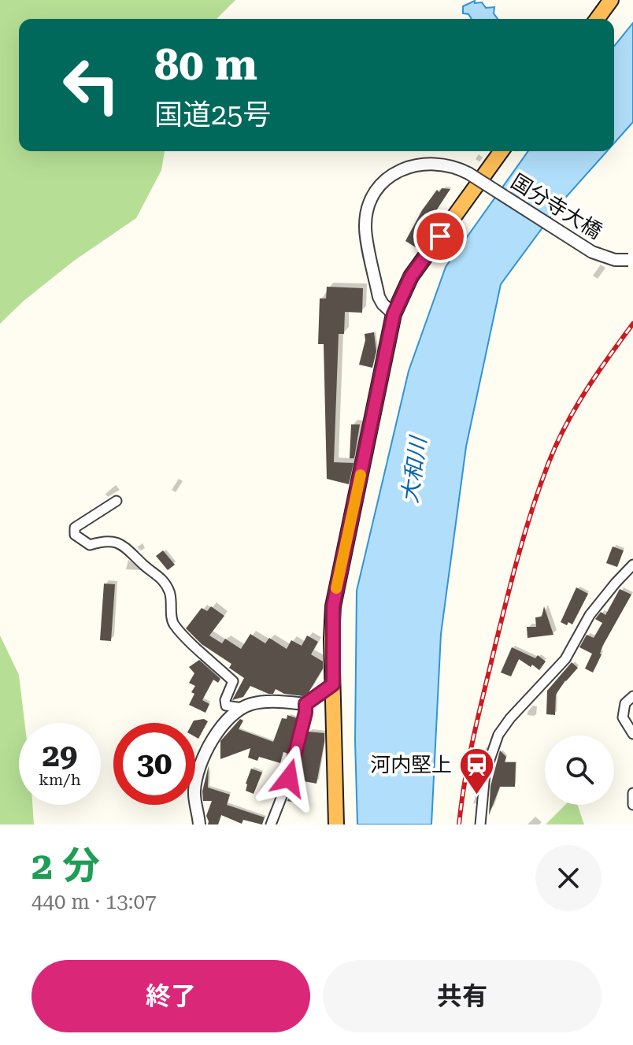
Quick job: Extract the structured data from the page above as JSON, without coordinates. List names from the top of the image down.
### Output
{
  "streets": {
    "street": ["国分寺大橋"]
  },
  "water": ["大和川"],
  "places": {
    "station": ["河内堅上"]
  },
  "page": {
    "turn": ["80 m", "国道25号"],
    "speed": "29 km/h",
    "limit": "30",
    "heading": ["2 分", "440 m · 13:07"],
    "buttons": ["終了", "共有"]
  }
}
